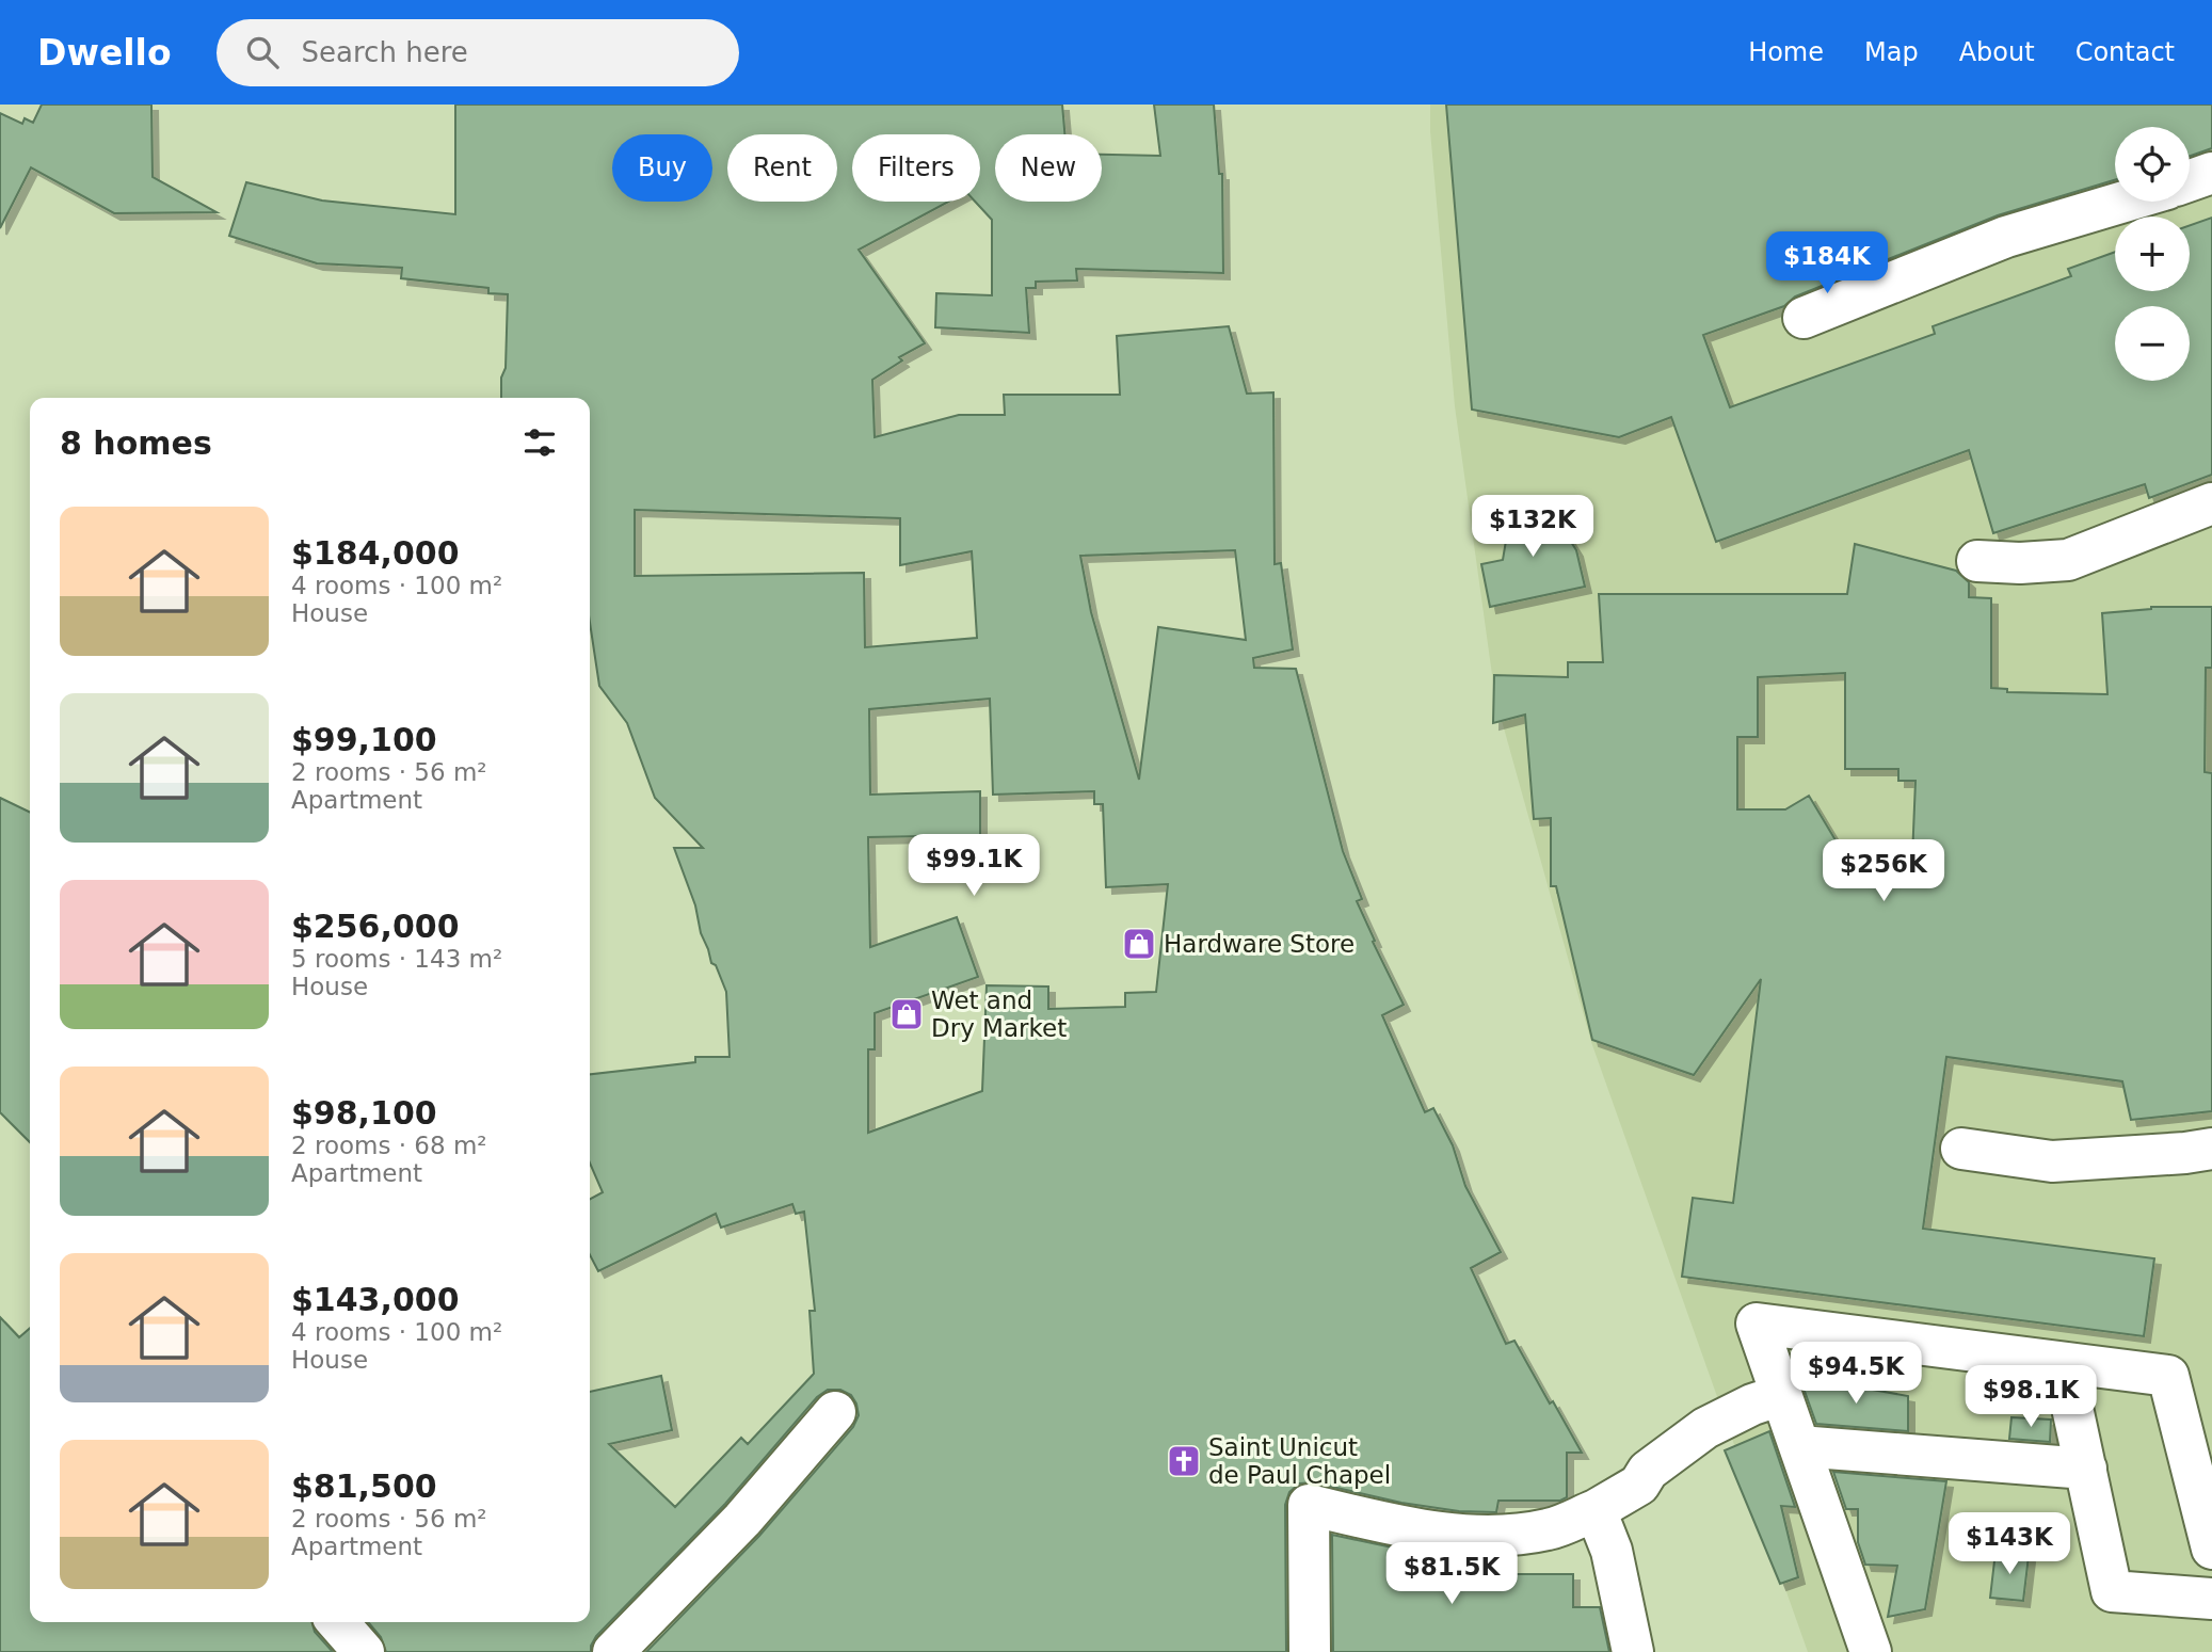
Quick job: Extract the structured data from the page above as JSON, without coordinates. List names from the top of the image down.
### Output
{
  "places": {
    "shop": ["Hardware Store", "Wet and Dry Market"],
    "church": ["Saint Unicut de Paul Chapel"]
  },
  "page": {
    "header": "Dwello",
    "search": "Search here",
    "nav": [
      "Home",
      "Map",
      "About",
      "Contact"
    ],
    "map_buttons": ["+", "−"],
    "chip": [
      "Buy",
      "Rent",
      "Filters",
      "New"
    ],
    "price": [
      "$184K",
      "$132K",
      "$99.1K",
      "$256K",
      "$94.5K",
      "$98.1K",
      "$143K",
      "$81.5K"
    ],
    "heading": "8 homes",
    "list": [
      {
        "name": "$184,000",
        "note": "4 rooms · 100 m² · House"
      },
      {
        "name": "$99,100",
        "note": "2 rooms · 56 m² · Apartment"
      },
      {
        "name": "$256,000",
        "note": "5 rooms · 143 m² · House"
      },
      {
        "name": "$98,100",
        "note": "2 rooms · 68 m² · Apartment"
      },
      {
        "name": "$143,000",
        "note": "4 rooms · 100 m² · House"
      },
      {
        "name": "$81,500",
        "note": "2 rooms · 56 m² · Apartment"
      }
    ]
  }
}
